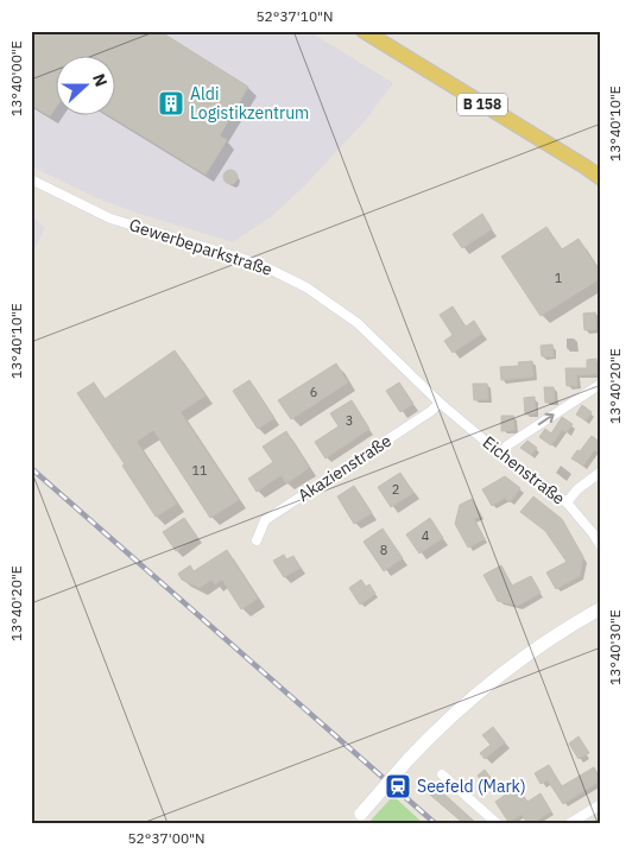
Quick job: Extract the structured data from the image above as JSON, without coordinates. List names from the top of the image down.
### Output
{
  "streets": {
    "main road": ["B 158"],
    "street": ["Gewerbeparkstraße", "Akazienstraße", "Eichenstraße"]
  },
  "crossings": [
    ["Gewerbeparkstraße", "Akazienstraße"],
    ["Gewerbeparkstraße", "Eichenstraße"],
    ["Akazienstraße", "Eichenstraße"]
  ],
  "places": {
    "building": ["Aldi Logistikzentrum"],
    "station": ["Seefeld (Mark)"]
  },
  "house_numbers": [
    "1",
    "6",
    "3",
    "11",
    "2",
    "4",
    "8"
  ],
  "north": "right",
  "coordinates": [
    "52°37'10\"N",
    "13°40'00\"E",
    "13°40'10\"E",
    "13°40'20\"E",
    "13°40'30\"E",
    "52°37'00\"N"
  ]
}
